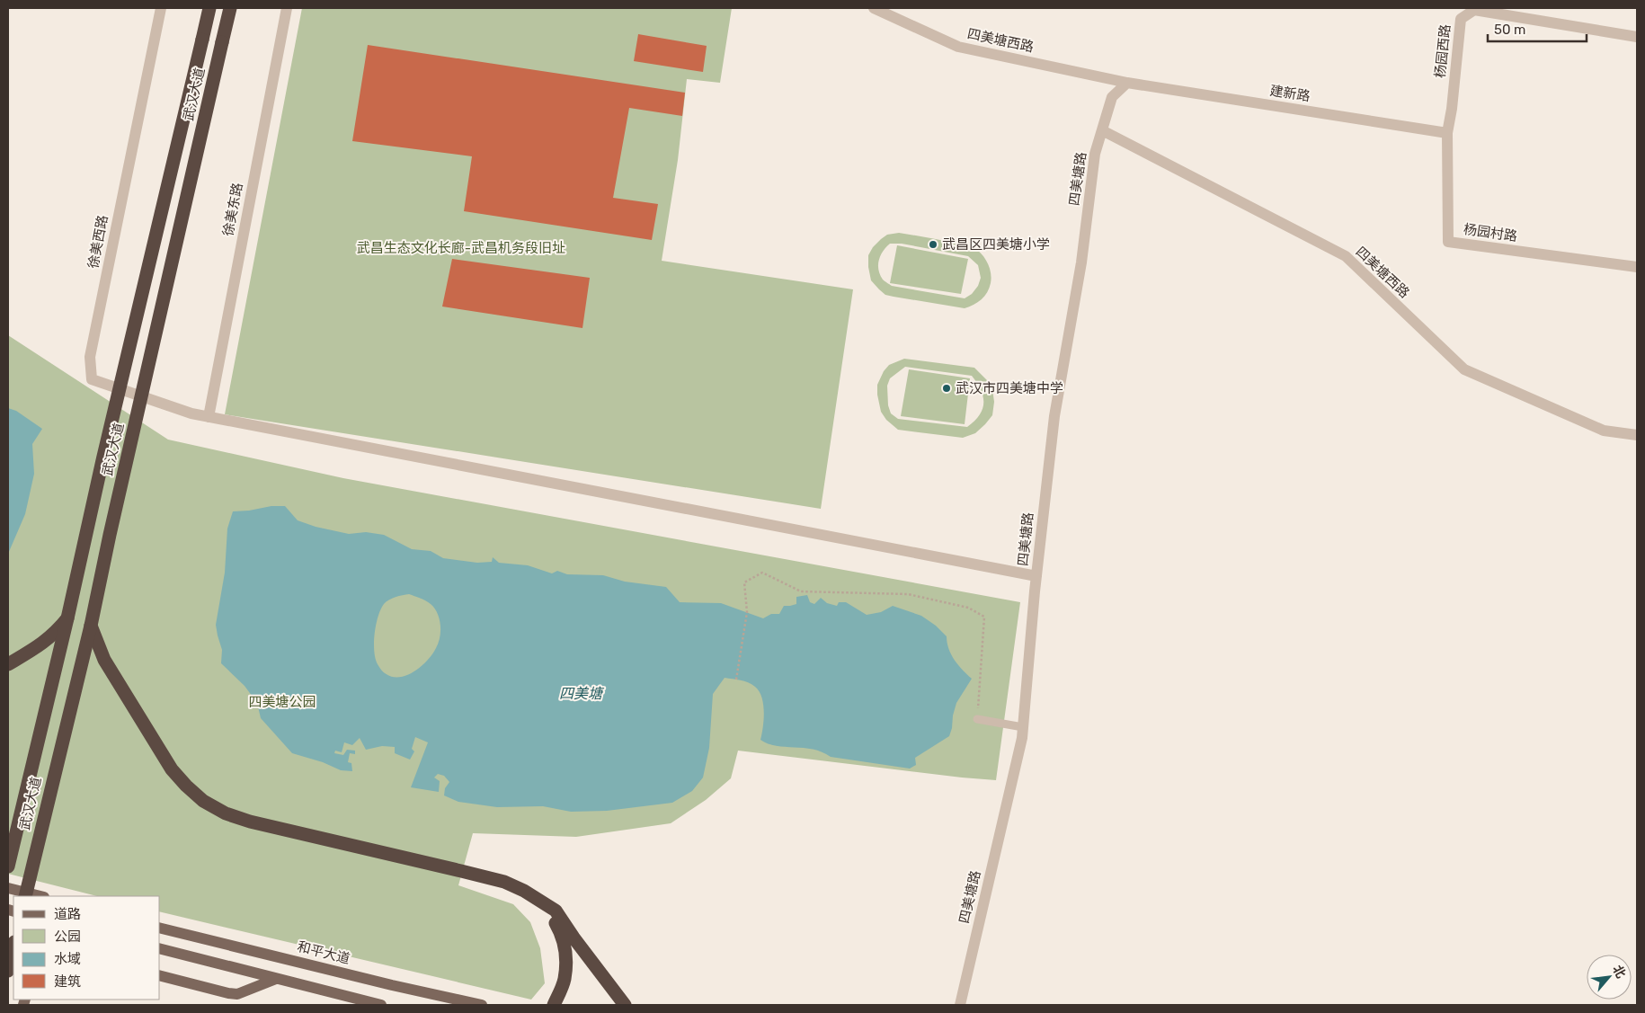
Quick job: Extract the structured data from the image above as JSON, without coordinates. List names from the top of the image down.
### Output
{
  "streets": {
    "highway": ["武汉大道"],
    "main road": ["和平大道"],
    "street": [
      "四美塘西路",
      "杨园西路",
      "建新路",
      "四美塘路",
      "徐美东路",
      "杨园村路",
      "徐美西路"
    ]
  },
  "crossings": [
    ["四美塘西路", "建新路"],
    ["四美塘西路", "四美塘路"],
    ["杨园西路", "建新路"],
    ["杨园西路", "杨园村路"],
    ["建新路", "四美塘路"],
    ["建新路", "杨园村路"],
    ["徐美东路", "徐美西路"]
  ],
  "water": ["四美塘"],
  "parks": ["武昌生态文化长廊-武昌机务段旧址", "四美塘公园"],
  "places": ["武昌区四美塘小学", "武汉市四美塘中学"],
  "legend": [
    "道路",
    "公园",
    "水域",
    "建筑"
  ],
  "scale_bar": "50 m",
  "north": "top right"
}
